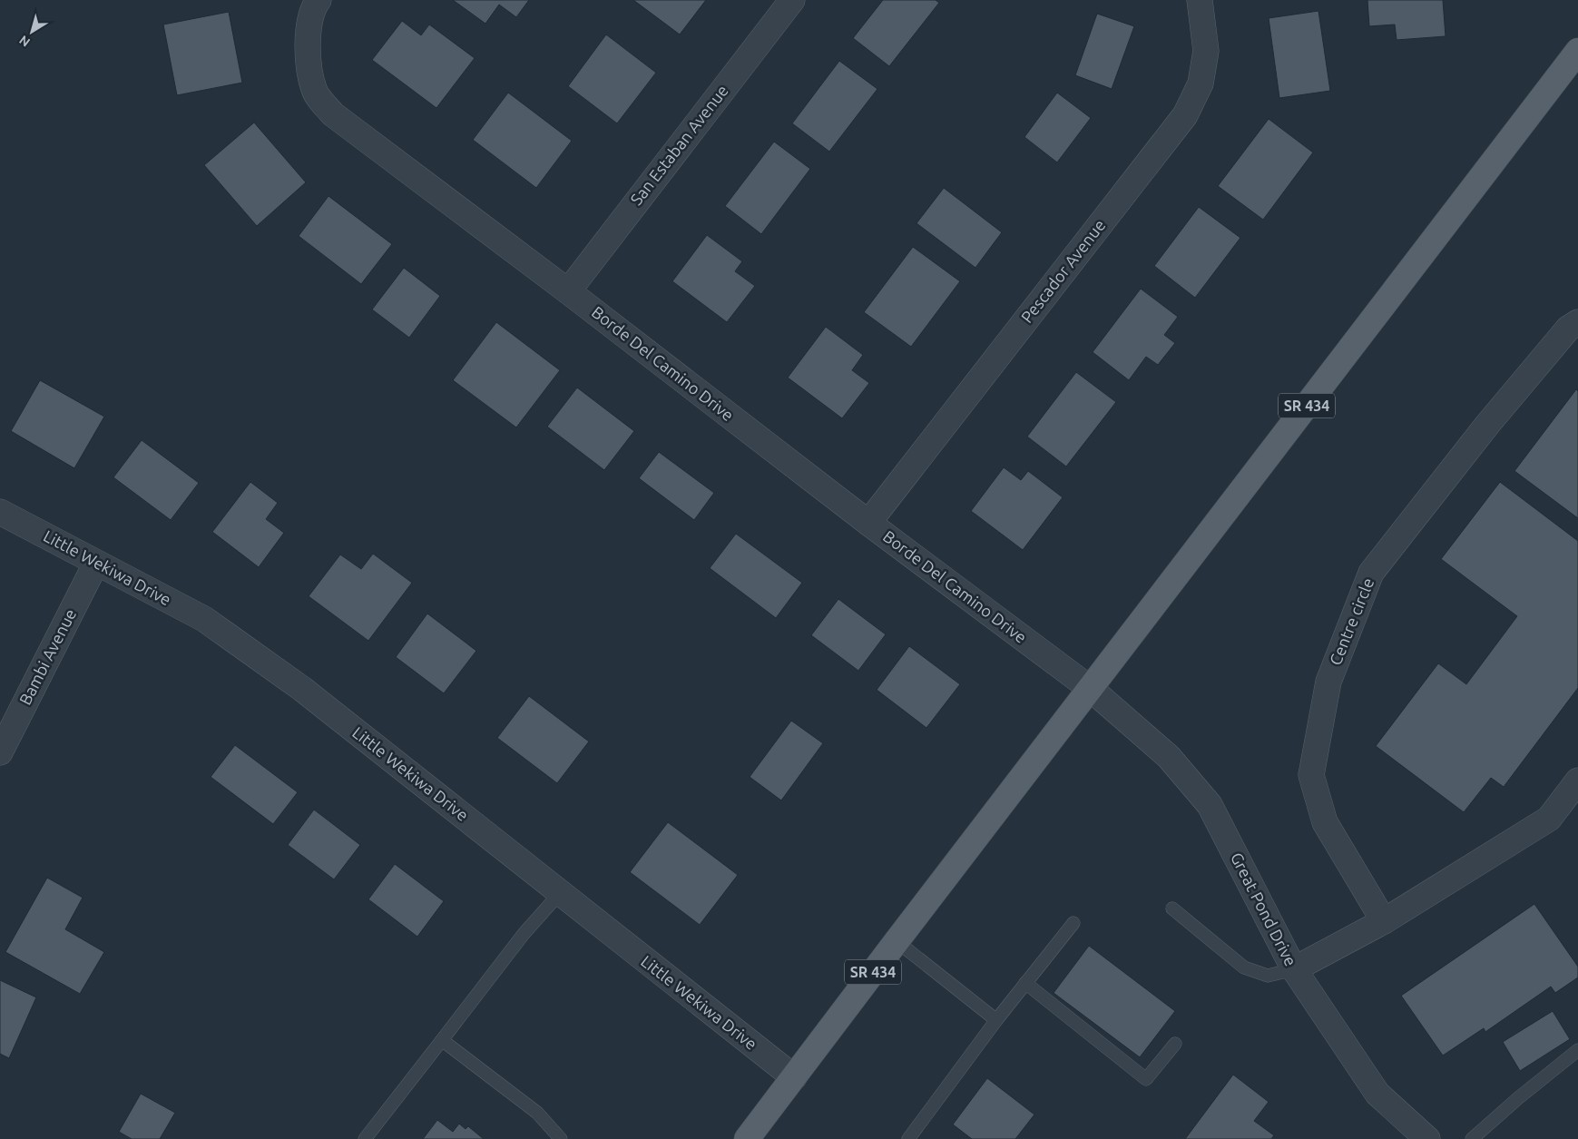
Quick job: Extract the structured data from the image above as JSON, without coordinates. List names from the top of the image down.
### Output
{
  "streets": {
    "main road": ["SR 434"],
    "street": [
      "San Estaban Avenue",
      "Pescador Avenue",
      "Borde Del Camino Drive",
      "Little Wekiwa Drive",
      "Centre circle",
      "Bambi Avenue",
      "Great Pond Drive"
    ]
  },
  "crossings": [
    ["San Estaban Avenue", "Borde Del Camino Drive"],
    ["Pescador Avenue", "Borde Del Camino Drive"],
    ["Borde Del Camino Drive", "SR 434"],
    ["Borde Del Camino Drive", "Great Pond Drive"],
    ["SR 434", "Little Wekiwa Drive"],
    ["SR 434", "Great Pond Drive"],
    ["Little Wekiwa Drive", "Bambi Avenue"]
  ],
  "north": "bottom left"
}
